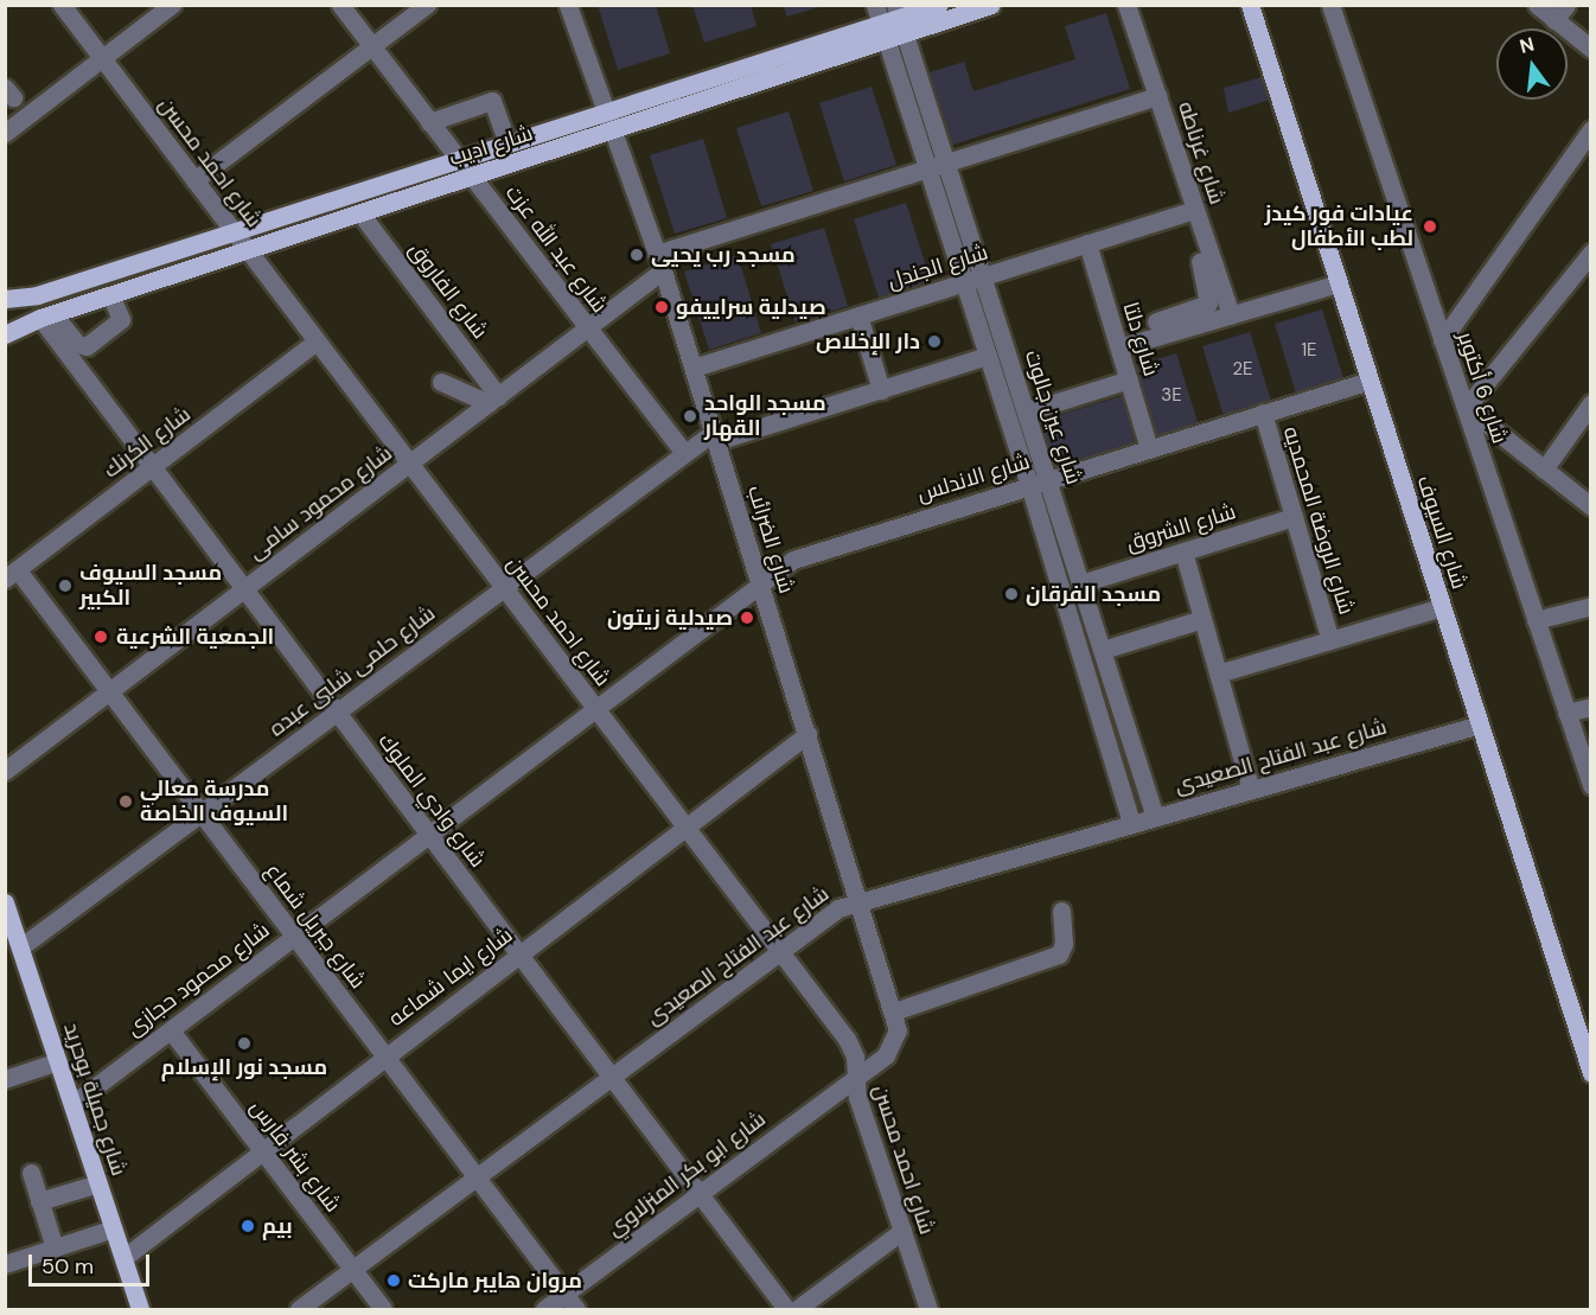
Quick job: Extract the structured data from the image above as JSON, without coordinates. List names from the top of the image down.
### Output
{
  "streets": {
    "main road": ["شارع اديب", "شارع السيوف", "شارع جميلة بوحريد"],
    "street": [
      "شارع غرناطه",
      "شارع احمد محسن",
      "شارع عبد الله عزت",
      "شارع الجندل",
      "شارع الفاروق",
      "شارع دلتا",
      "شارع 6 أكتوبر",
      "شارع عين جالوت",
      "شارع الكرنك",
      "شارع الاندلس",
      "شارع محمود سامى",
      "شارع الروضة المحمديه",
      "شارع الشروق",
      "شارع الضرائب",
      "شارع حلمى شلبى عبده",
      "شارع عبد الفتاح الصعيدى",
      "شارع وادي الملوك",
      "شارع جبريل شماع",
      "شارع ايما شماعه",
      "شارع محمود حجازى",
      "شارع بشر فارس",
      "شارع ابو بكر المنزلاوي"
    ]
  },
  "crossings": [
    ["شارع اديب", "شارع احمد محسن"],
    ["شارع اديب", "شارع عبد الله عزت"],
    ["شارع اديب", "شارع الفاروق"],
    ["شارع اديب", "شارع عين جالوت"],
    ["شارع اديب", "شارع الضرائب"],
    ["شارع اديب", "شارع وادي الملوك"],
    ["شارع غرناطه", "شارع الجندل"],
    ["شارع احمد محسن", "شارع الكرنك"],
    ["شارع احمد محسن", "شارع محمود سامى"],
    ["شارع احمد محسن", "شارع الضرائب"],
    ["شارع احمد محسن", "شارع حلمى شلبى عبده"],
    ["شارع احمد محسن", "شارع عبد الفتاح الصعيدى"],
    ["شارع احمد محسن", "شارع ايما شماعه"],
    ["شارع احمد محسن", "شارع محمود حجازى"],
    ["شارع احمد محسن", "شارع ابو بكر المنزلاوي"],
    ["شارع عبد الله عزت", "شارع محمود سامى"],
    ["شارع عبد الله عزت", "شارع حلمى شلبى عبده"],
    ["شارع الجندل", "شارع دلتا"],
    ["شارع الجندل", "شارع عين جالوت"],
    ["شارع الجندل", "شارع الضرائب"],
    ["شارع الفاروق", "شارع محمود سامى"],
    ["شارع دلتا", "شارع الاندلس"],
    ["شارع عين جالوت", "شارع الاندلس"],
    ["شارع عين جالوت", "شارع الشروق"],
    ["شارع عين جالوت", "شارع حلمى شلبى عبده"],
    ["شارع عين جالوت", "شارع عبد الفتاح الصعيدى"],
    ["شارع الكرنك", "شارع وادي الملوك"],
    ["شارع الكرنك", "شارع جبريل شماع"],
    ["شارع الاندلس", "شارع الروضة المحمديه"],
    ["شارع الاندلس", "شارع السيوف"],
    ["شارع الاندلس", "شارع الضرائب"],
    ["شارع الاندلس", "شارع محمود حجازى"],
    ["شارع محمود سامى", "شارع الضرائب"],
    ["شارع محمود سامى", "شارع وادي الملوك"],
    ["شارع محمود سامى", "شارع جبريل شماع"],
    ["شارع الروضة المحمديه", "شارع الشروق"],
    ["شارع السيوف", "شارع عبد الفتاح الصعيدى"],
    ["شارع الضرائب", "شارع حلمى شلبى عبده"],
    ["شارع الضرائب", "شارع عبد الفتاح الصعيدى"],
    ["شارع الضرائب", "شارع ايما شماعه"],
    ["شارع الضرائب", "شارع محمود حجازى"],
    ["شارع الضرائب", "شارع ابو بكر المنزلاوي"],
    ["شارع حلمى شلبى عبده", "شارع وادي الملوك"],
    ["شارع حلمى شلبى عبده", "شارع جبريل شماع"],
    ["شارع حلمى شلبى عبده", "شارع جميلة بوحريد"],
    ["شارع عبد الفتاح الصعيدى", "شارع وادي الملوك"],
    ["شارع عبد الفتاح الصعيدى", "شارع جبريل شماع"],
    ["شارع عبد الفتاح الصعيدى", "شارع بشر فارس"],
    ["شارع وادي الملوك", "شارع ايما شماعه"],
    ["شارع وادي الملوك", "شارع محمود حجازى"],
    ["شارع وادي الملوك", "شارع ابو بكر المنزلاوي"],
    ["شارع جبريل شماع", "شارع ايما شماعه"],
    ["شارع جبريل شماع", "شارع محمود حجازى"],
    ["شارع جبريل شماع", "شارع ابو بكر المنزلاوي"],
    ["شارع ايما شماعه", "شارع جميلة بوحريد"],
    ["شارع ايما شماعه", "شارع بشر فارس"],
    ["شارع محمود حجازى", "شارع جميلة بوحريد"],
    ["شارع محمود حجازى", "شارع بشر فارس"]
  ],
  "places": [
    "عيادات فور كيدز لطب الأطفال",
    "مسجد رب يحيى",
    "صيدلية سراييفو",
    "دار الإخلاص",
    "مسجد الواحد القهار",
    "مسجد السيوف الكبير",
    "مسجد الفرقان",
    "صيدلية زيتون",
    "الجمعية الشرعية",
    "مدرسة معالي السيوف الخاصة",
    "مسجد نور الإسلام",
    "بيم",
    "مروان هايبر ماركت"
  ],
  "house_numbers": ["1E", "2E", "3E"],
  "scale_bar": "50 m",
  "north": "top"
}
